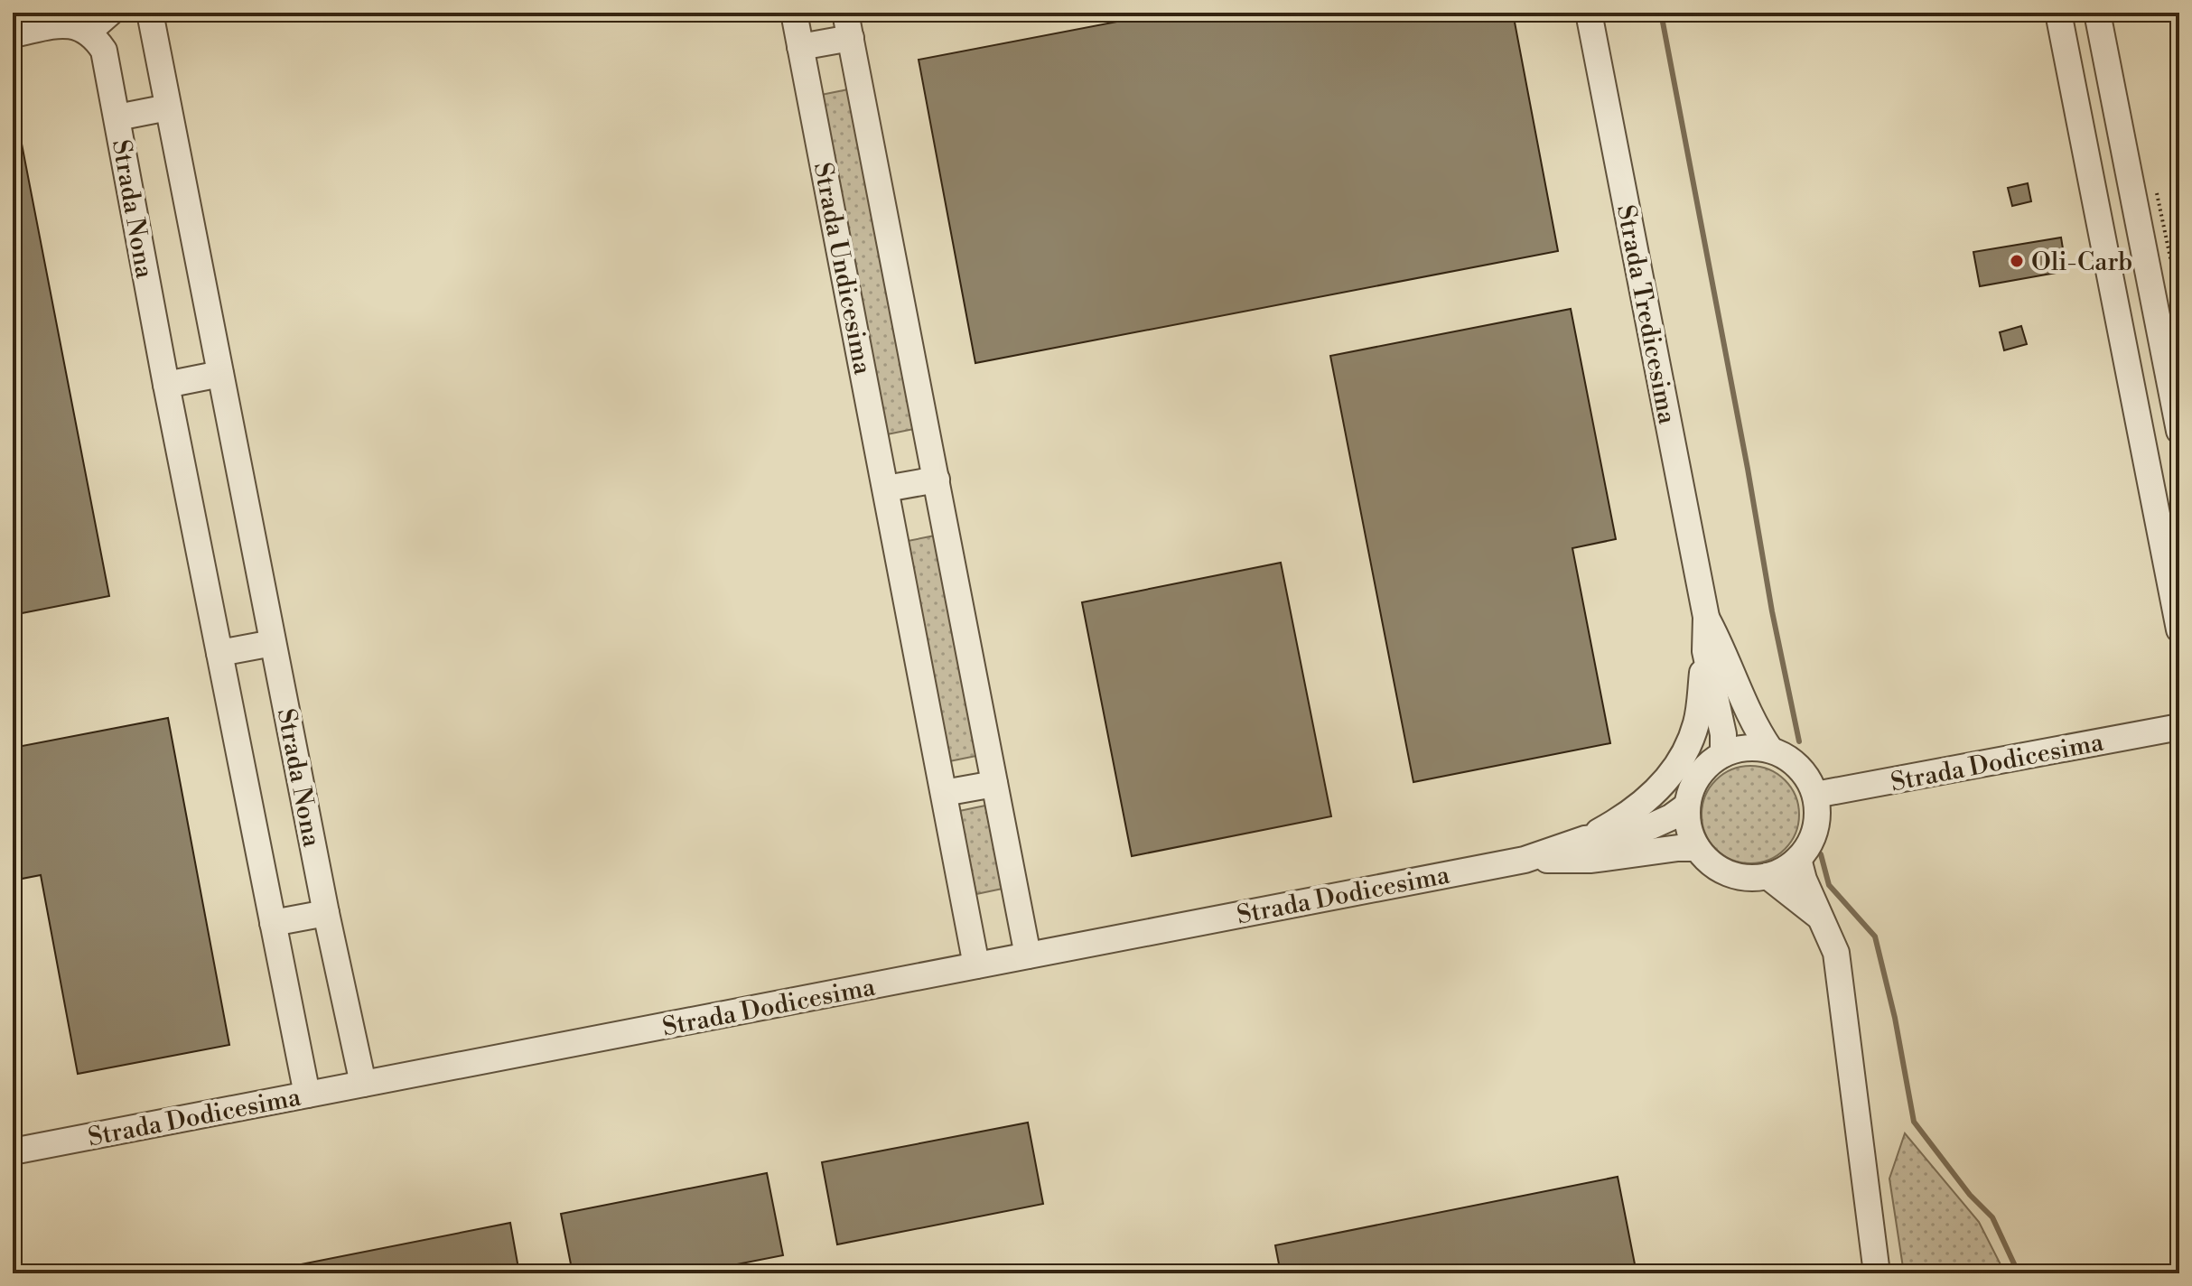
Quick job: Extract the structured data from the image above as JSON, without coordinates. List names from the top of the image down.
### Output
{
  "streets": {
    "street": [
      "Strada Nona",
      "Strada Undicesima",
      "Strada Tredicesima",
      "Strada Dodicesima"
    ]
  },
  "crossings": [
    ["Strada Nona", "Strada Dodicesima"],
    ["Strada Undicesima", "Strada Dodicesima"]
  ],
  "places": ["Oli-Carb"]
}
